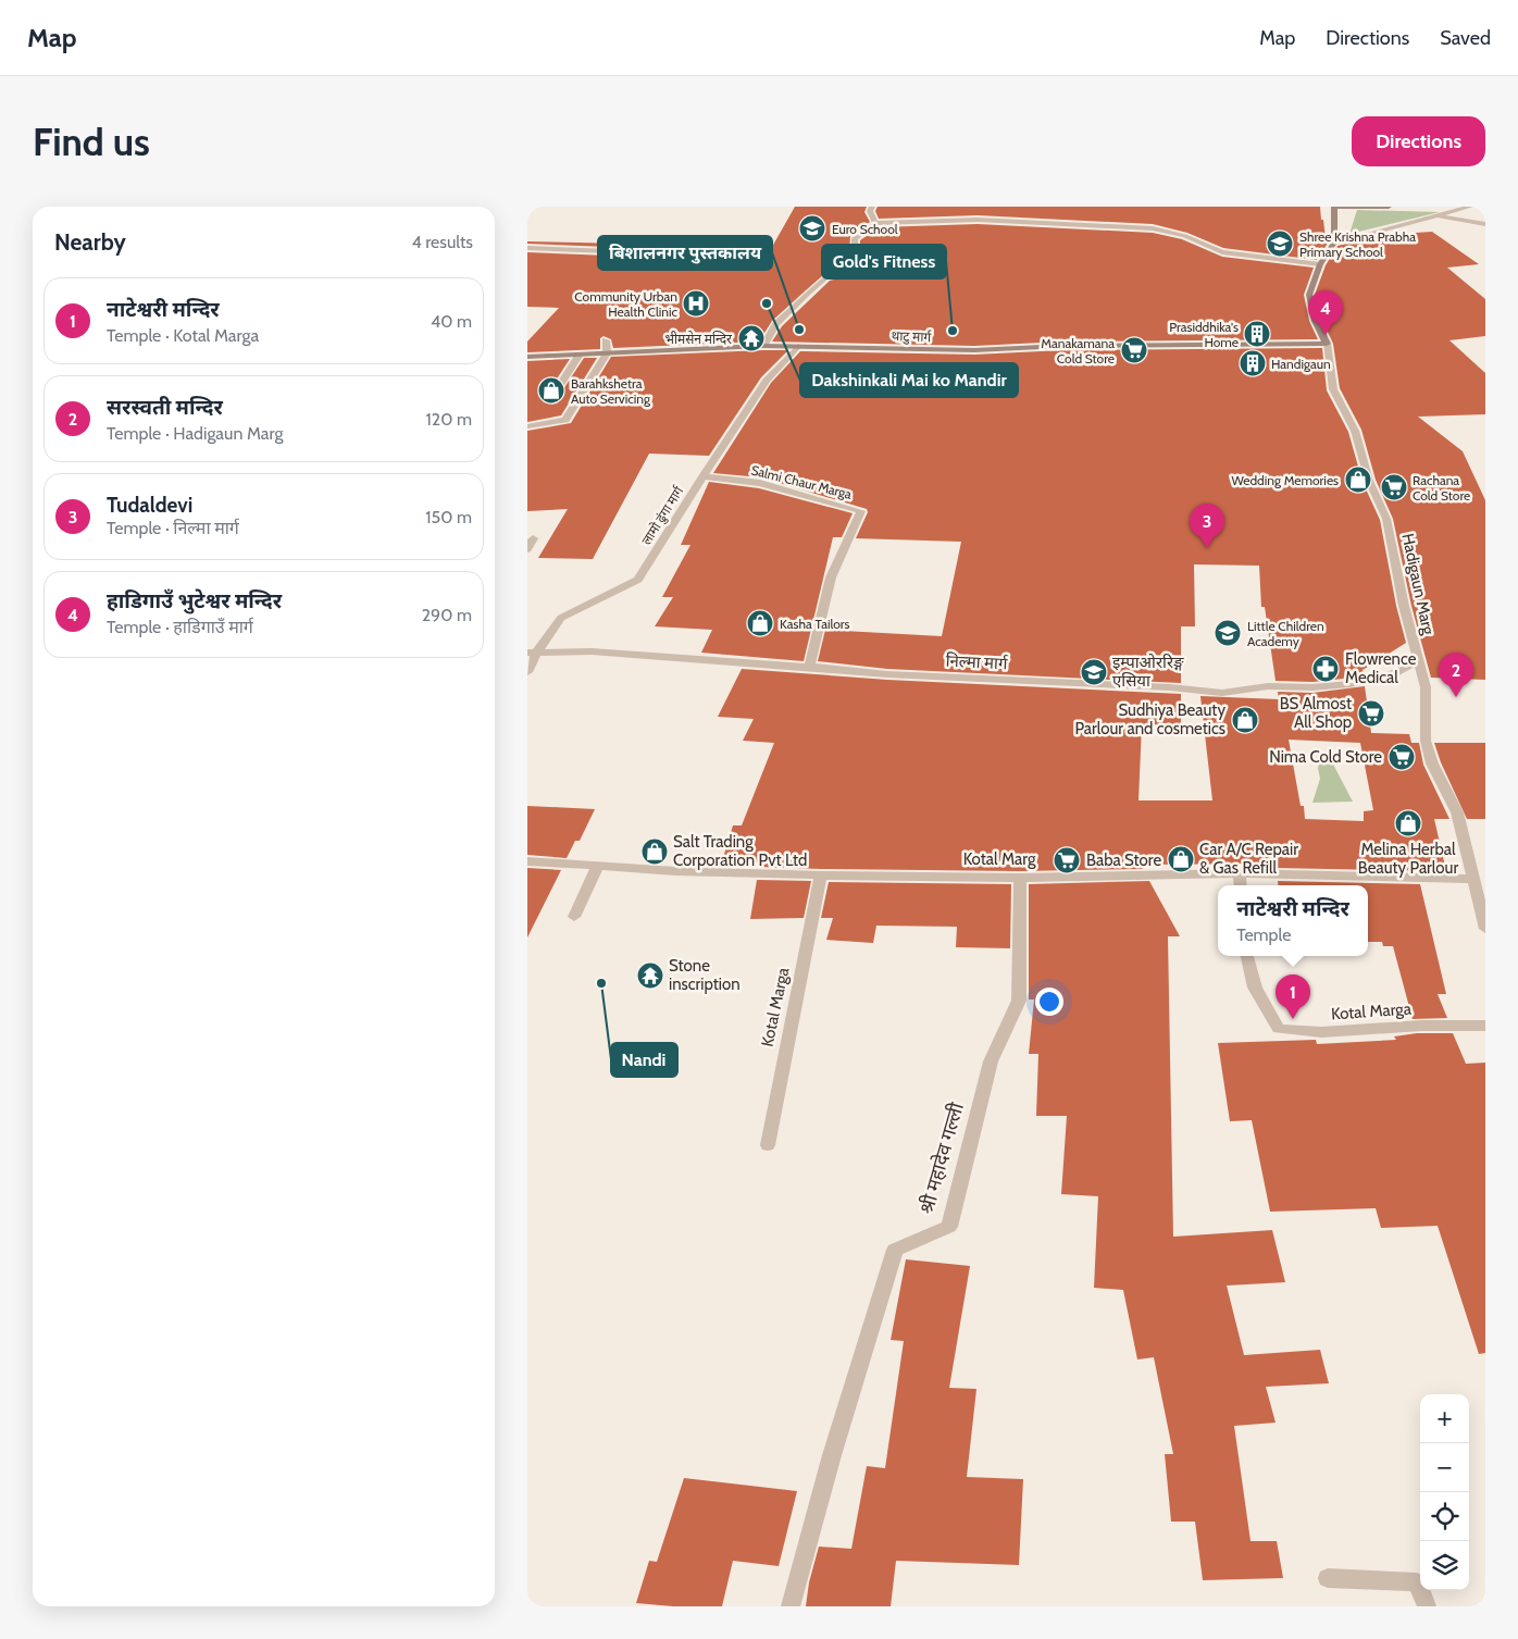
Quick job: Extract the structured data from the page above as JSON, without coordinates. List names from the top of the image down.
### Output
{
  "streets": {
    "main road": ["थाटु मार्ग"],
    "street": [
      "Salmi Chaur Marga",
      "लामो ढुंगा मार्ग",
      "Hadigaun Marg",
      "निल्मा मार्ग",
      "Kotal Marg",
      "Kotal Marga",
      "श्री महादेव गल्ली"
    ]
  },
  "crossings": [
    ["थाटु मार्ग", "लामो ढुंगा मार्ग"],
    ["थाटु मार्ग", "Hadigaun Marg"],
    ["Salmi Chaur Marga", "लामो ढुंगा मार्ग"],
    ["Salmi Chaur Marga", "निल्मा मार्ग"],
    ["लामो ढुंगा मार्ग", "निल्मा मार्ग"],
    ["Hadigaun Marg", "निल्मा मार्ग"],
    ["Hadigaun Marg", "Kotal Marg"],
    ["Kotal Marg", "Kotal Marga"],
    ["Kotal Marg", "श्री महादेव गल्ली"]
  ],
  "places": {
    "school or university": [
      "Euro School",
      "Shree Krishna Prabha Primary School",
      "Little Children Academy",
      "इम्पाओररिङ्ग एसिया"
    ],
    "hospital": ["Community Urban Health Clinic"],
    "other": [
      "Dakshinkali Mai ko Mandir",
      "बिशालनगर पुस्तकालय",
      "Gold's Fitness",
      "Nandi"
    ],
    "building": ["Prasiddhika's Home", "Handigaun"],
    "temple": ["भीमसेन मन्दिर", "Stone inscription"],
    "supermarket": [
      "Manakamana Cold Store",
      "Rachana Cold Store",
      "BS Almost All Shop",
      "Nima Cold Store",
      "Baba Store"
    ],
    "shop": [
      "Barahkshetra Auto Servicing",
      "Wedding Memories",
      "Kasha Tailors",
      "Sudhiya Beauty Parlour and cosmetics",
      "Melina Herbal Beauty Parlour",
      "Salt Trading Corporation Pvt Ltd",
      "Car A/C Repair & Gas Refill"
    ],
    "pharmacy": ["Flowrence Medical"]
  },
  "page": {
    "header": "Map",
    "nav": ["Map", "Directions", "Saved"],
    "buttons": "Directions",
    "title": "Find us",
    "heading": ["Nearby", "4 results"],
    "list": [
      {
        "mark": "1",
        "name": "नाटेश्वरी मन्दिर",
        "note": "Temple · Kotal Marga",
        "value": "40 m"
      },
      {
        "mark": "2",
        "name": "सरस्वती मन्दिर",
        "note": "Temple · Hadigaun Marg",
        "value": "120 m"
      },
      {
        "mark": "3",
        "name": "Tudaldevi",
        "note": "Temple · निल्मा मार्ग",
        "value": "150 m"
      },
      {
        "mark": "4",
        "name": "हाडिगाउँ भुटेश्वर मन्दिर",
        "note": "Temple · हाडिगाउँ मार्ग",
        "value": "290 m"
      }
    ],
    "pins": [
      "4",
      "3",
      "2",
      "1"
    ],
    "popup": ["नाटेश्वरी मन्दिर", "Temple"],
    "map_buttons": ["+", "−"]
  }
}
